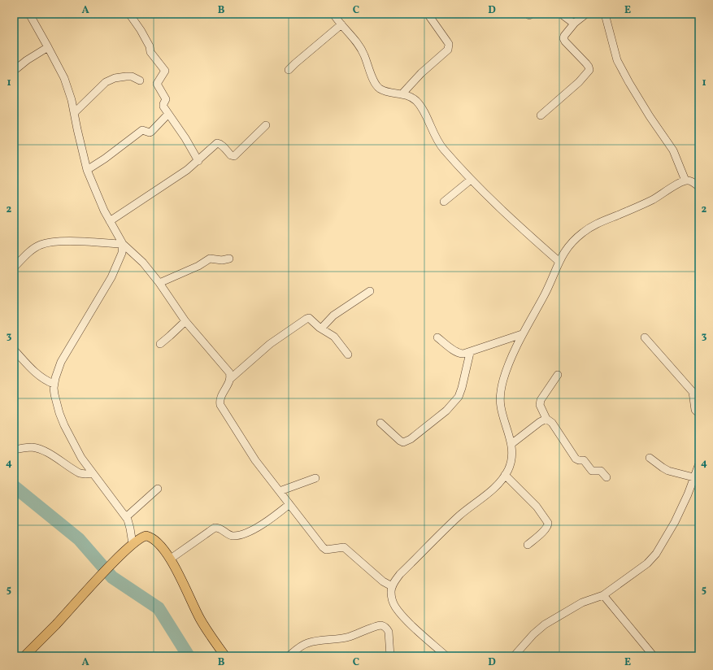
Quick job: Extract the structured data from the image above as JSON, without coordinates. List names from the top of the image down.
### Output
{
  "grid": {
    "columns": [
      "A",
      "B",
      "C",
      "D",
      "E"
    ],
    "rows": [
      "1",
      "2",
      "3",
      "4",
      "5"
    ]
  }
}
